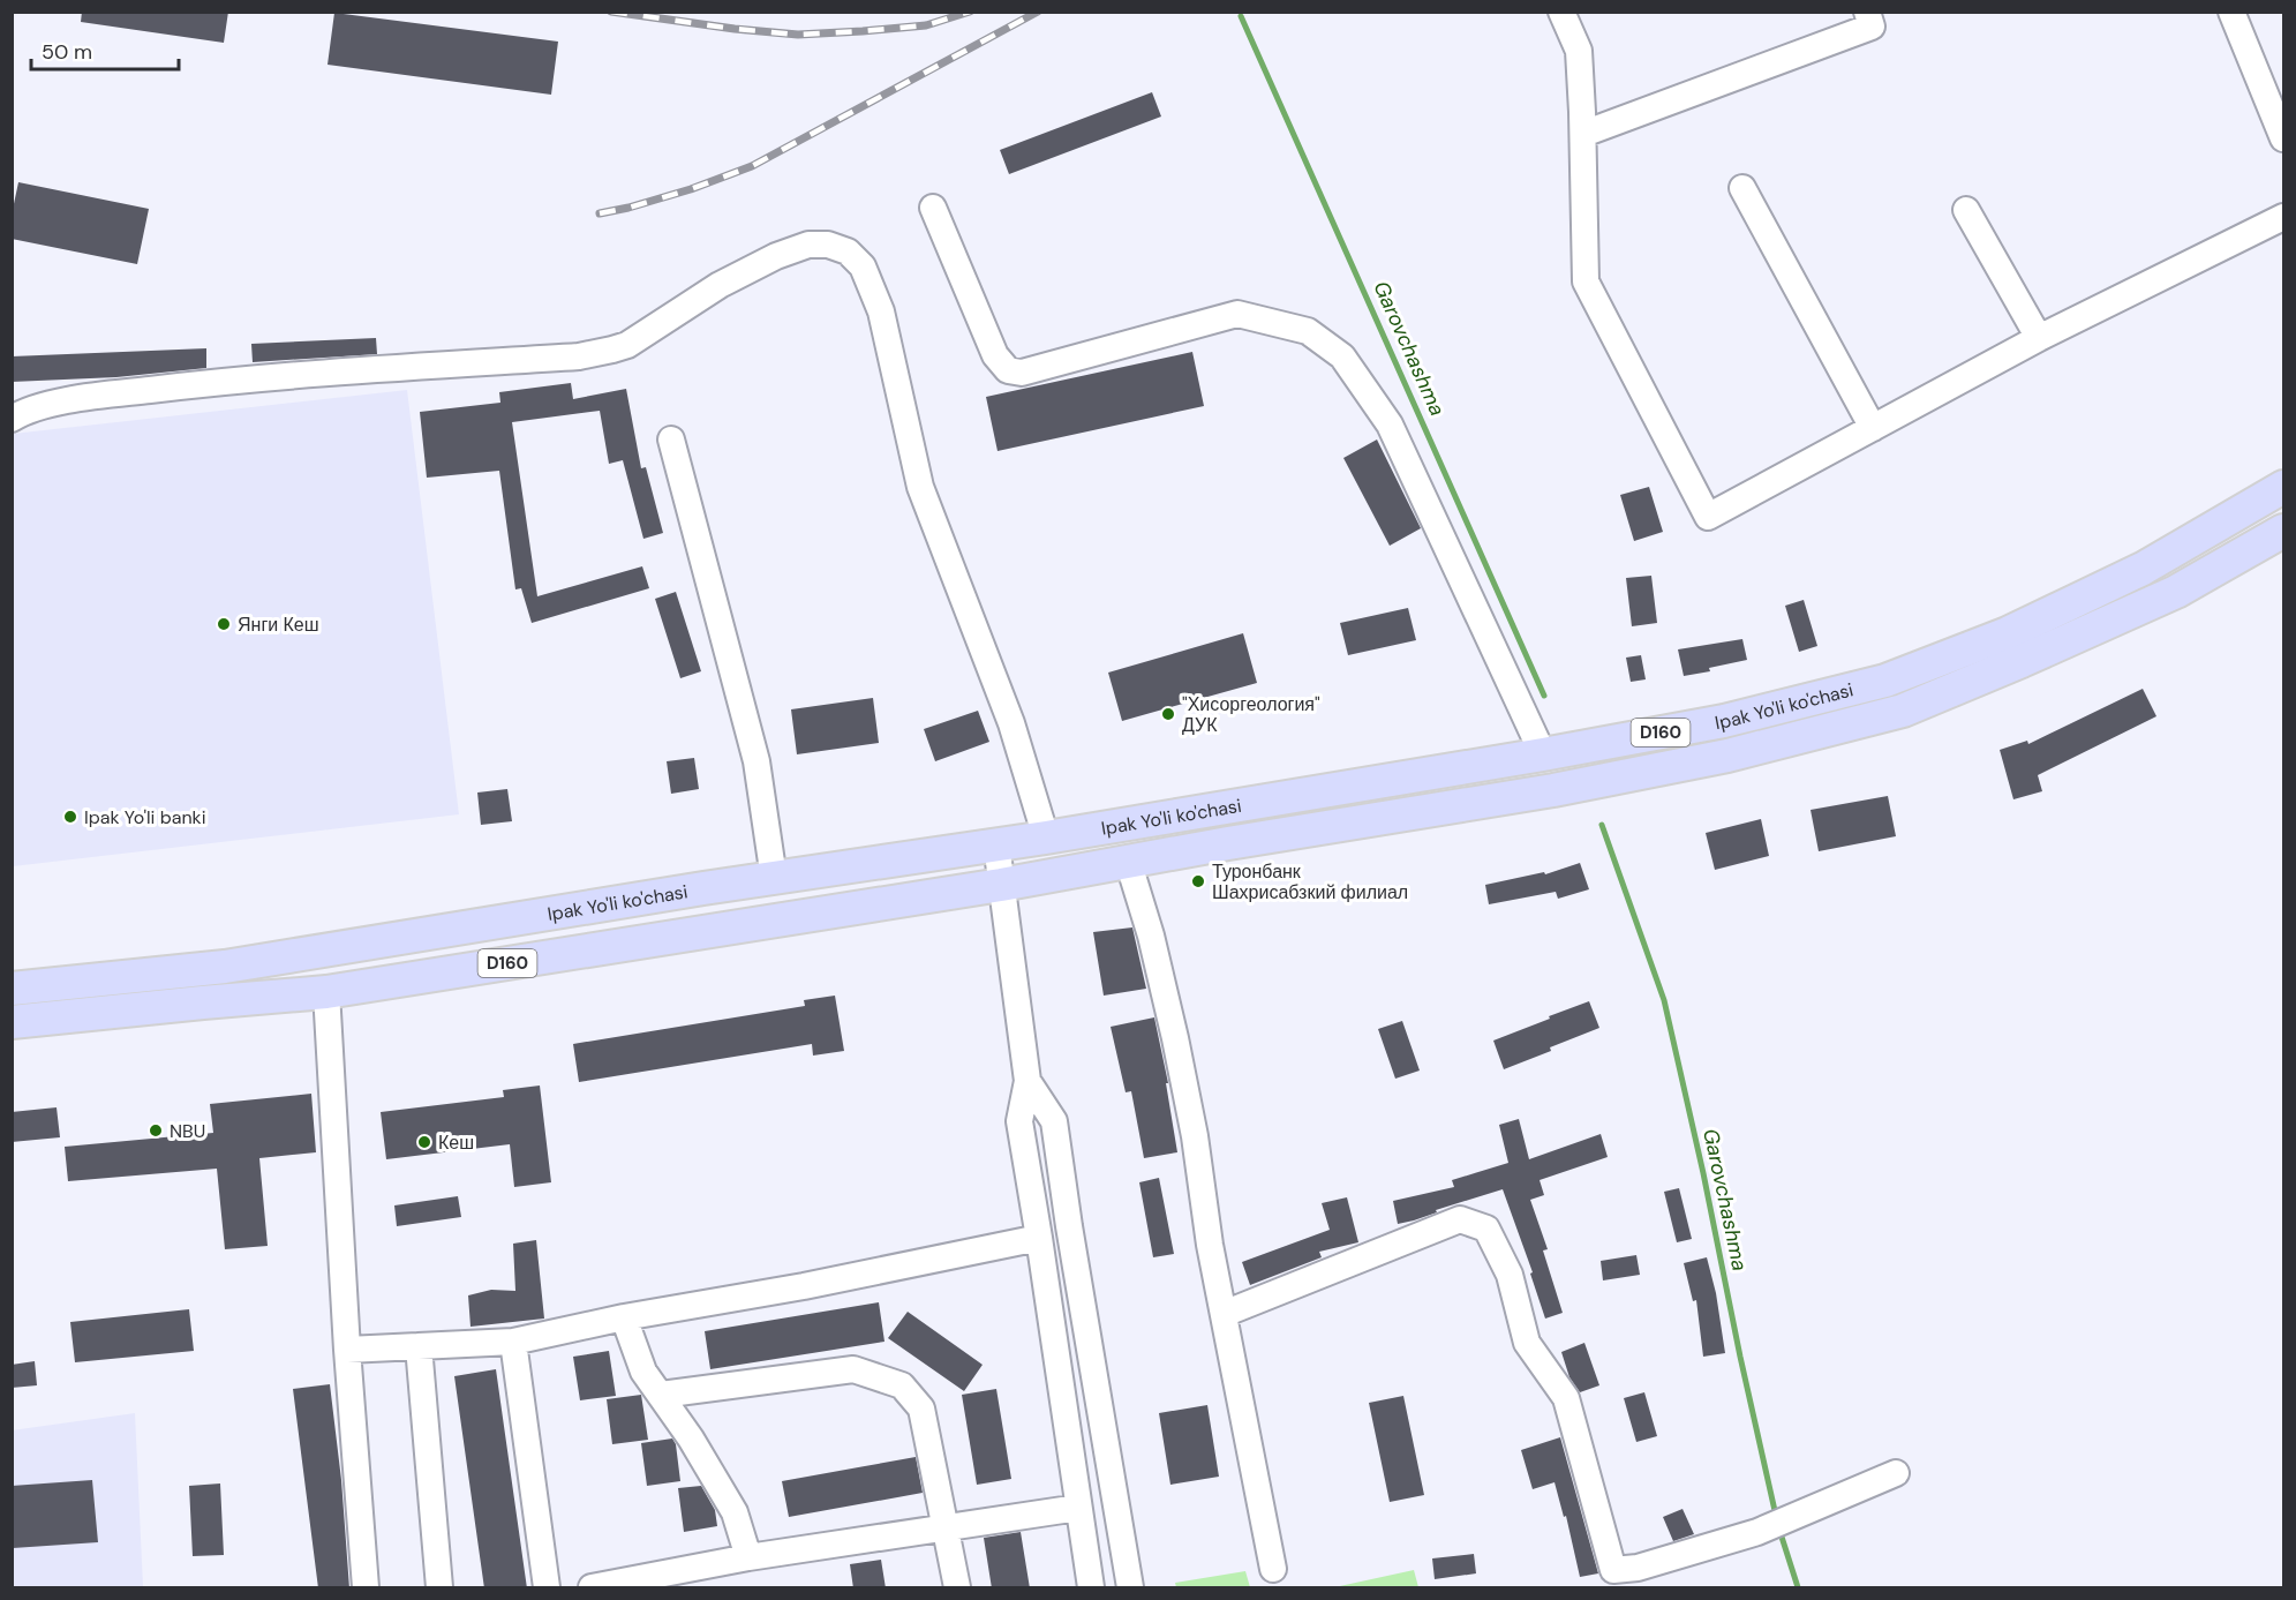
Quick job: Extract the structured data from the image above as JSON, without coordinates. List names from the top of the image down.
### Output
{
  "streets": {
    "main road": ["Ipak Yo'li ko'chasi", "D160"]
  },
  "water": ["Garovchashma"],
  "places": [
    "Янги Кеш",
    "\"Хисоргеология\" ДУК",
    "Ipak Yo'li banki",
    "Туронбанк Шахрисабзкий филиал",
    "NBU",
    "Кеш"
  ],
  "scale_bar": "50 m"
}
